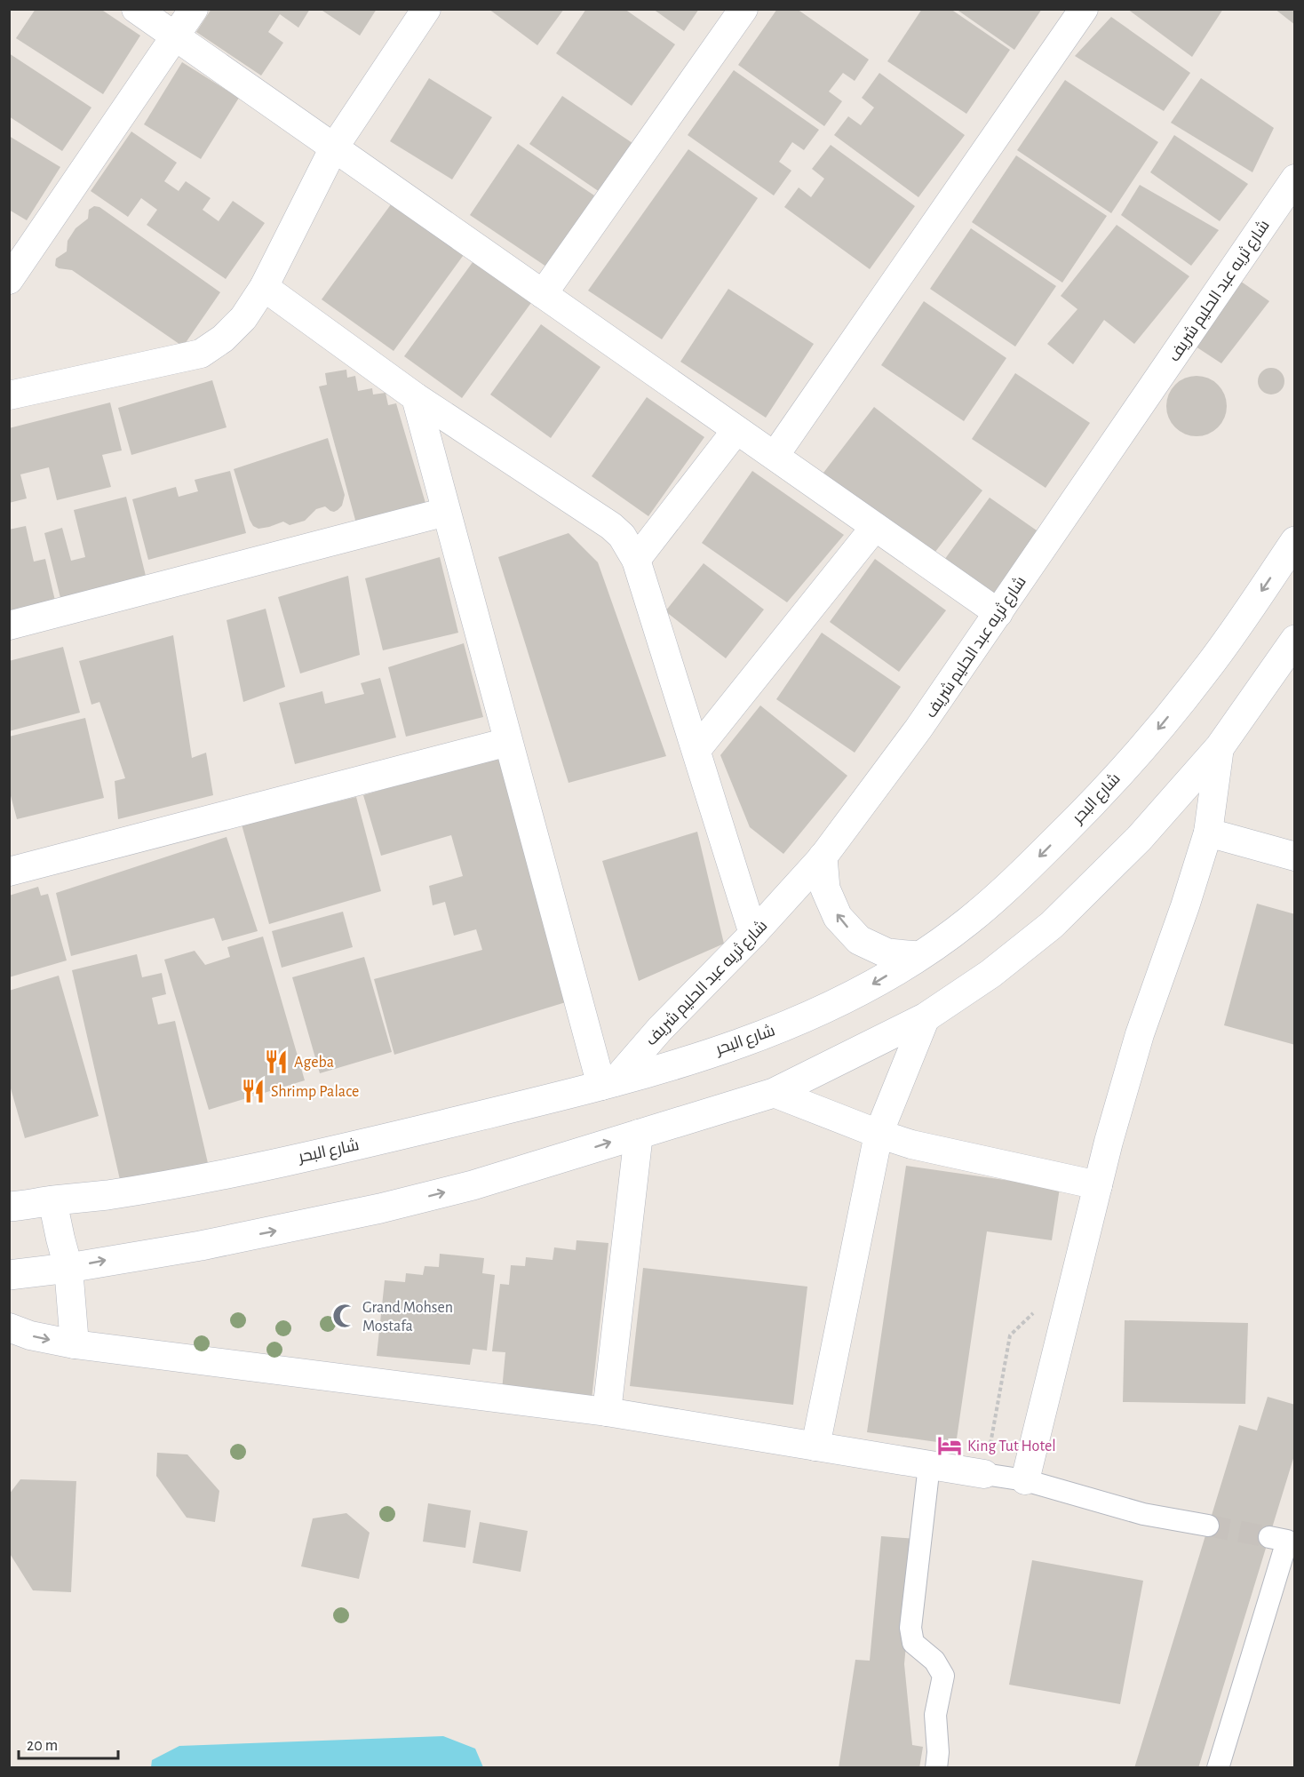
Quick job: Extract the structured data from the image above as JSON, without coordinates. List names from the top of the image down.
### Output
{
  "streets": {
    "main road": ["شارع البحر"],
    "street": ["شارع ثريه عبد الحليم شريف"]
  },
  "crossings": [
    ["شارع ثريه عبد الحليم شريف", "شارع البحر"]
  ],
  "places": {
    "restaurant": ["Ageba", "Shrimp Palace"],
    "mosque": ["Grand Mohsen Mostafa"],
    "hotel": ["King Tut Hotel"]
  },
  "scale_bar": "20 m"
}
